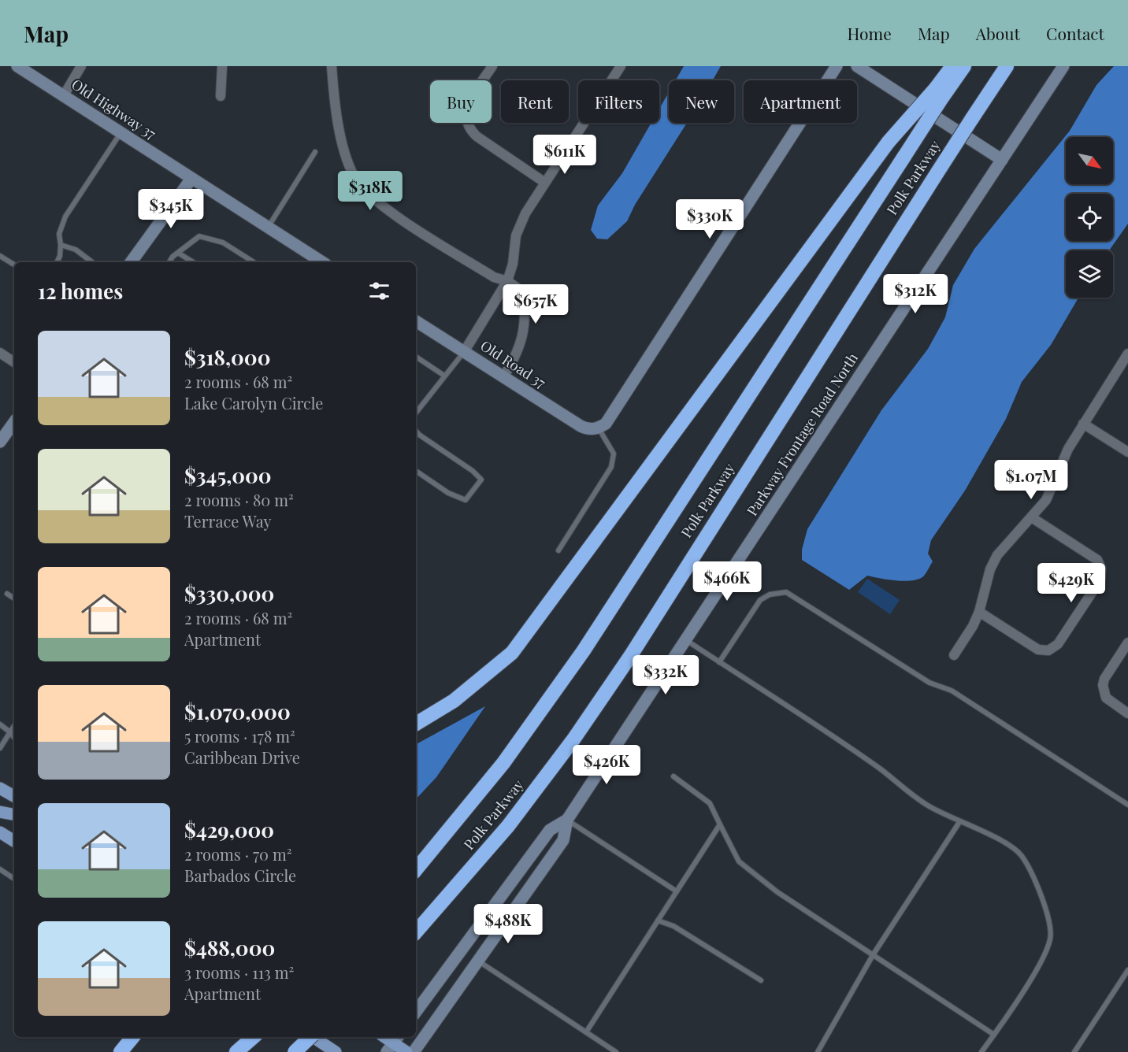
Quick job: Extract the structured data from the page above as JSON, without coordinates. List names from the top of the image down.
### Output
{
  "streets": {
    "highway": ["Polk Parkway"],
    "main road": ["Old Highway 37", "Old Road 37", "Parkway Frontage Road North"]
  },
  "north": "bottom right",
  "page": {
    "header": "Map",
    "nav": [
      "Home",
      "Map",
      "About",
      "Contact"
    ],
    "chip": [
      "Buy",
      "Rent",
      "Filters",
      "New",
      "Apartment"
    ],
    "price": [
      "$611K",
      "$318K",
      "$345K",
      "$330K",
      "$312K",
      "$657K",
      "$1.07M",
      "$466K",
      "$429K",
      "$332K",
      "$426K",
      "$488K"
    ],
    "heading": "12 homes",
    "list": [
      {
        "name": "$318,000",
        "note": "2 rooms · 68 m² · Lake Carolyn Circle"
      },
      {
        "name": "$345,000",
        "note": "2 rooms · 80 m² · Terrace Way"
      },
      {
        "name": "$330,000",
        "note": "2 rooms · 68 m² · Apartment"
      },
      {
        "name": "$1,070,000",
        "note": "5 rooms · 178 m² · Caribbean Drive"
      },
      {
        "name": "$429,000",
        "note": "2 rooms · 70 m² · Barbados Circle"
      },
      {
        "name": "$488,000",
        "note": "3 rooms · 113 m² · Apartment"
      }
    ]
  }
}
